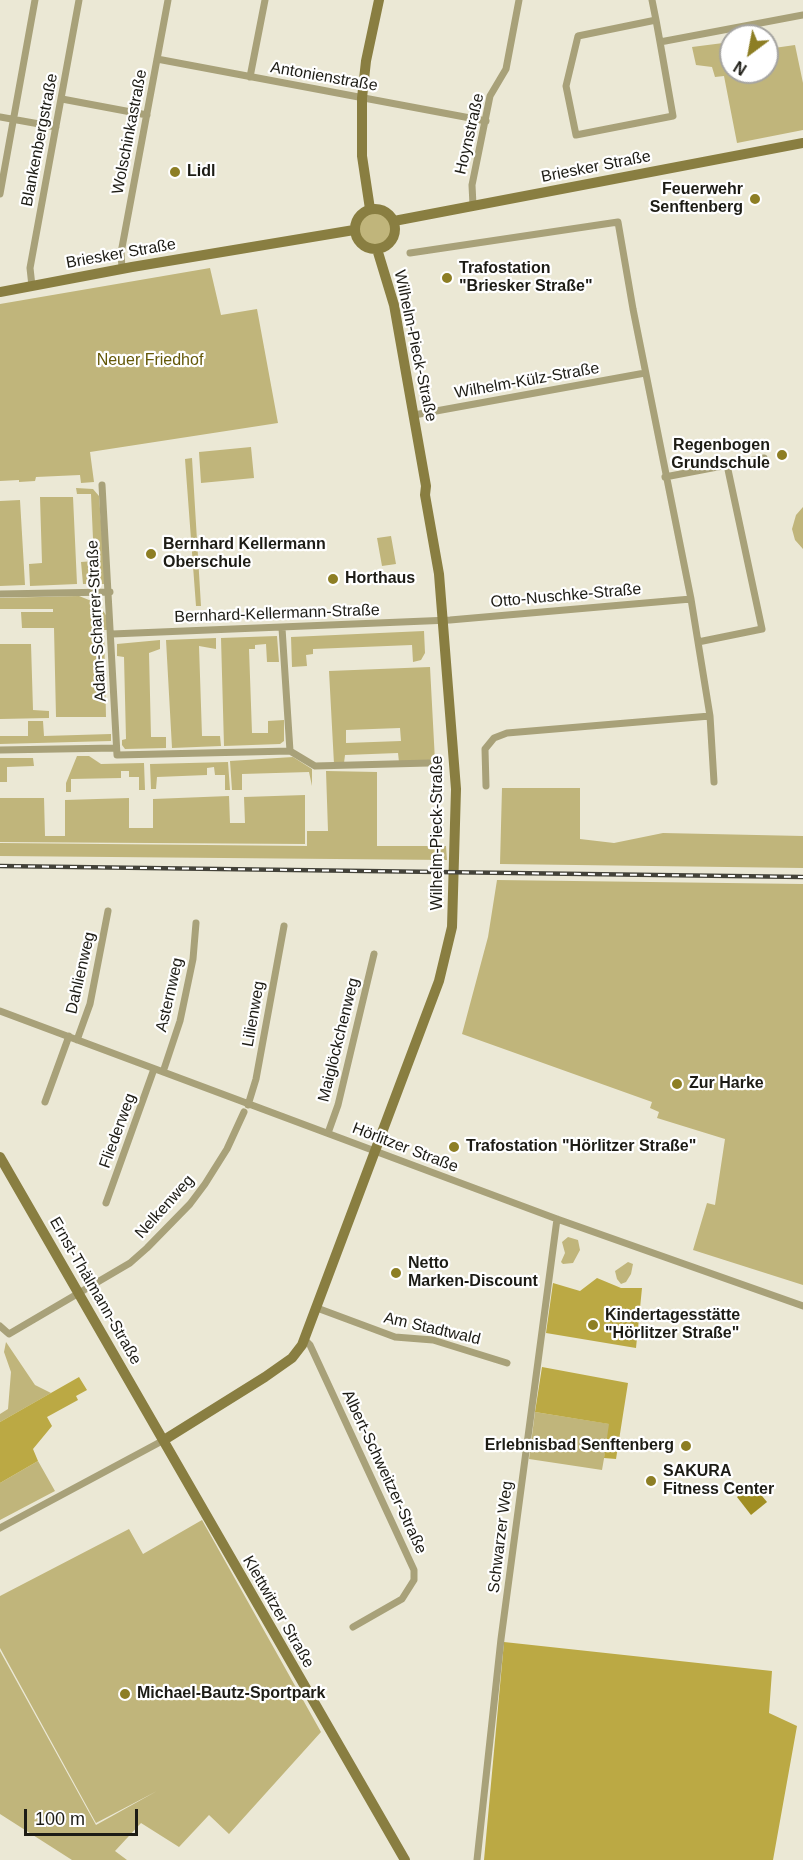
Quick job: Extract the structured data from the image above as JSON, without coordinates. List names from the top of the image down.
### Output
{
  "streets": {
    "main road": [
      "Briesker Straße",
      "Wilhelm-Pieck-Straße",
      "Ernst-Thälmann-Straße",
      "Klettwitzer Straße"
    ],
    "street": [
      "Antonienstraße",
      "Wolschinkastraße",
      "Hoynstraße",
      "Blankenbergstraße",
      "Wilhelm-Külz-Straße",
      "Otto-Nuschke-Straße",
      "Bernhard-Kellermann-Straße",
      "Adam-Scharrer-Straße",
      "Dahlienweg",
      "Asternweg",
      "Lilienweg",
      "Maiglöckchenweg",
      "Fliederweg",
      "Hörlitzer Straße",
      "Nelkenweg",
      "Am Stadtwald",
      "Albert-Schweitzer-Straße",
      "Schwarzer Weg"
    ]
  },
  "crossings": [
    ["Antonienstraße", "Wolschinkastraße"],
    ["Antonienstraße", "Hoynstraße"],
    ["Wolschinkastraße", "Briesker Straße"],
    ["Hoynstraße", "Briesker Straße"],
    ["Blankenbergstraße", "Briesker Straße"],
    ["Briesker Straße", "Wilhelm-Pieck-Straße"],
    ["Wilhelm-Pieck-Straße", "Wilhelm-Külz-Straße"],
    ["Wilhelm-Pieck-Straße", "Otto-Nuschke-Straße"],
    ["Wilhelm-Pieck-Straße", "Bernhard-Kellermann-Straße"],
    ["Wilhelm-Pieck-Straße", "Hörlitzer Straße"],
    ["Wilhelm-Pieck-Straße", "Ernst-Thälmann-Straße"],
    ["Wilhelm-Pieck-Straße", "Am Stadtwald"],
    ["Wilhelm-Pieck-Straße", "Albert-Schweitzer-Straße"],
    ["Wilhelm-Pieck-Straße", "Klettwitzer Straße"],
    ["Otto-Nuschke-Straße", "Bernhard-Kellermann-Straße"],
    ["Bernhard-Kellermann-Straße", "Adam-Scharrer-Straße"],
    ["Dahlienweg", "Hörlitzer Straße"],
    ["Asternweg", "Hörlitzer Straße"],
    ["Lilienweg", "Hörlitzer Straße"],
    ["Lilienweg", "Nelkenweg"],
    ["Maiglöckchenweg", "Hörlitzer Straße"],
    ["Fliederweg", "Hörlitzer Straße"],
    ["Hörlitzer Straße", "Nelkenweg"],
    ["Hörlitzer Straße", "Schwarzer Weg"],
    ["Nelkenweg", "Ernst-Thälmann-Straße"],
    ["Ernst-Thälmann-Straße", "Klettwitzer Straße"]
  ],
  "parks": ["Neuer Friedhof"],
  "places": [
    "Lidl",
    "Feuerwehr Senftenberg",
    "Trafostation \"Briesker Straße\"",
    "Regenbogen Grundschule",
    "Bernhard Kellermann Oberschule",
    "Horthaus",
    "Zur Harke",
    "Trafostation \"Hörlitzer Straße\"",
    "Netto Marken-Discount",
    "Kindertagesstätte \"Hörlitzer Straße\"",
    "Erlebnisbad Senftenberg",
    "SAKURA Fitness Center",
    "Michael-Bautz-Sportpark"
  ],
  "scale_bar": "100 m",
  "north": "bottom left"
}
